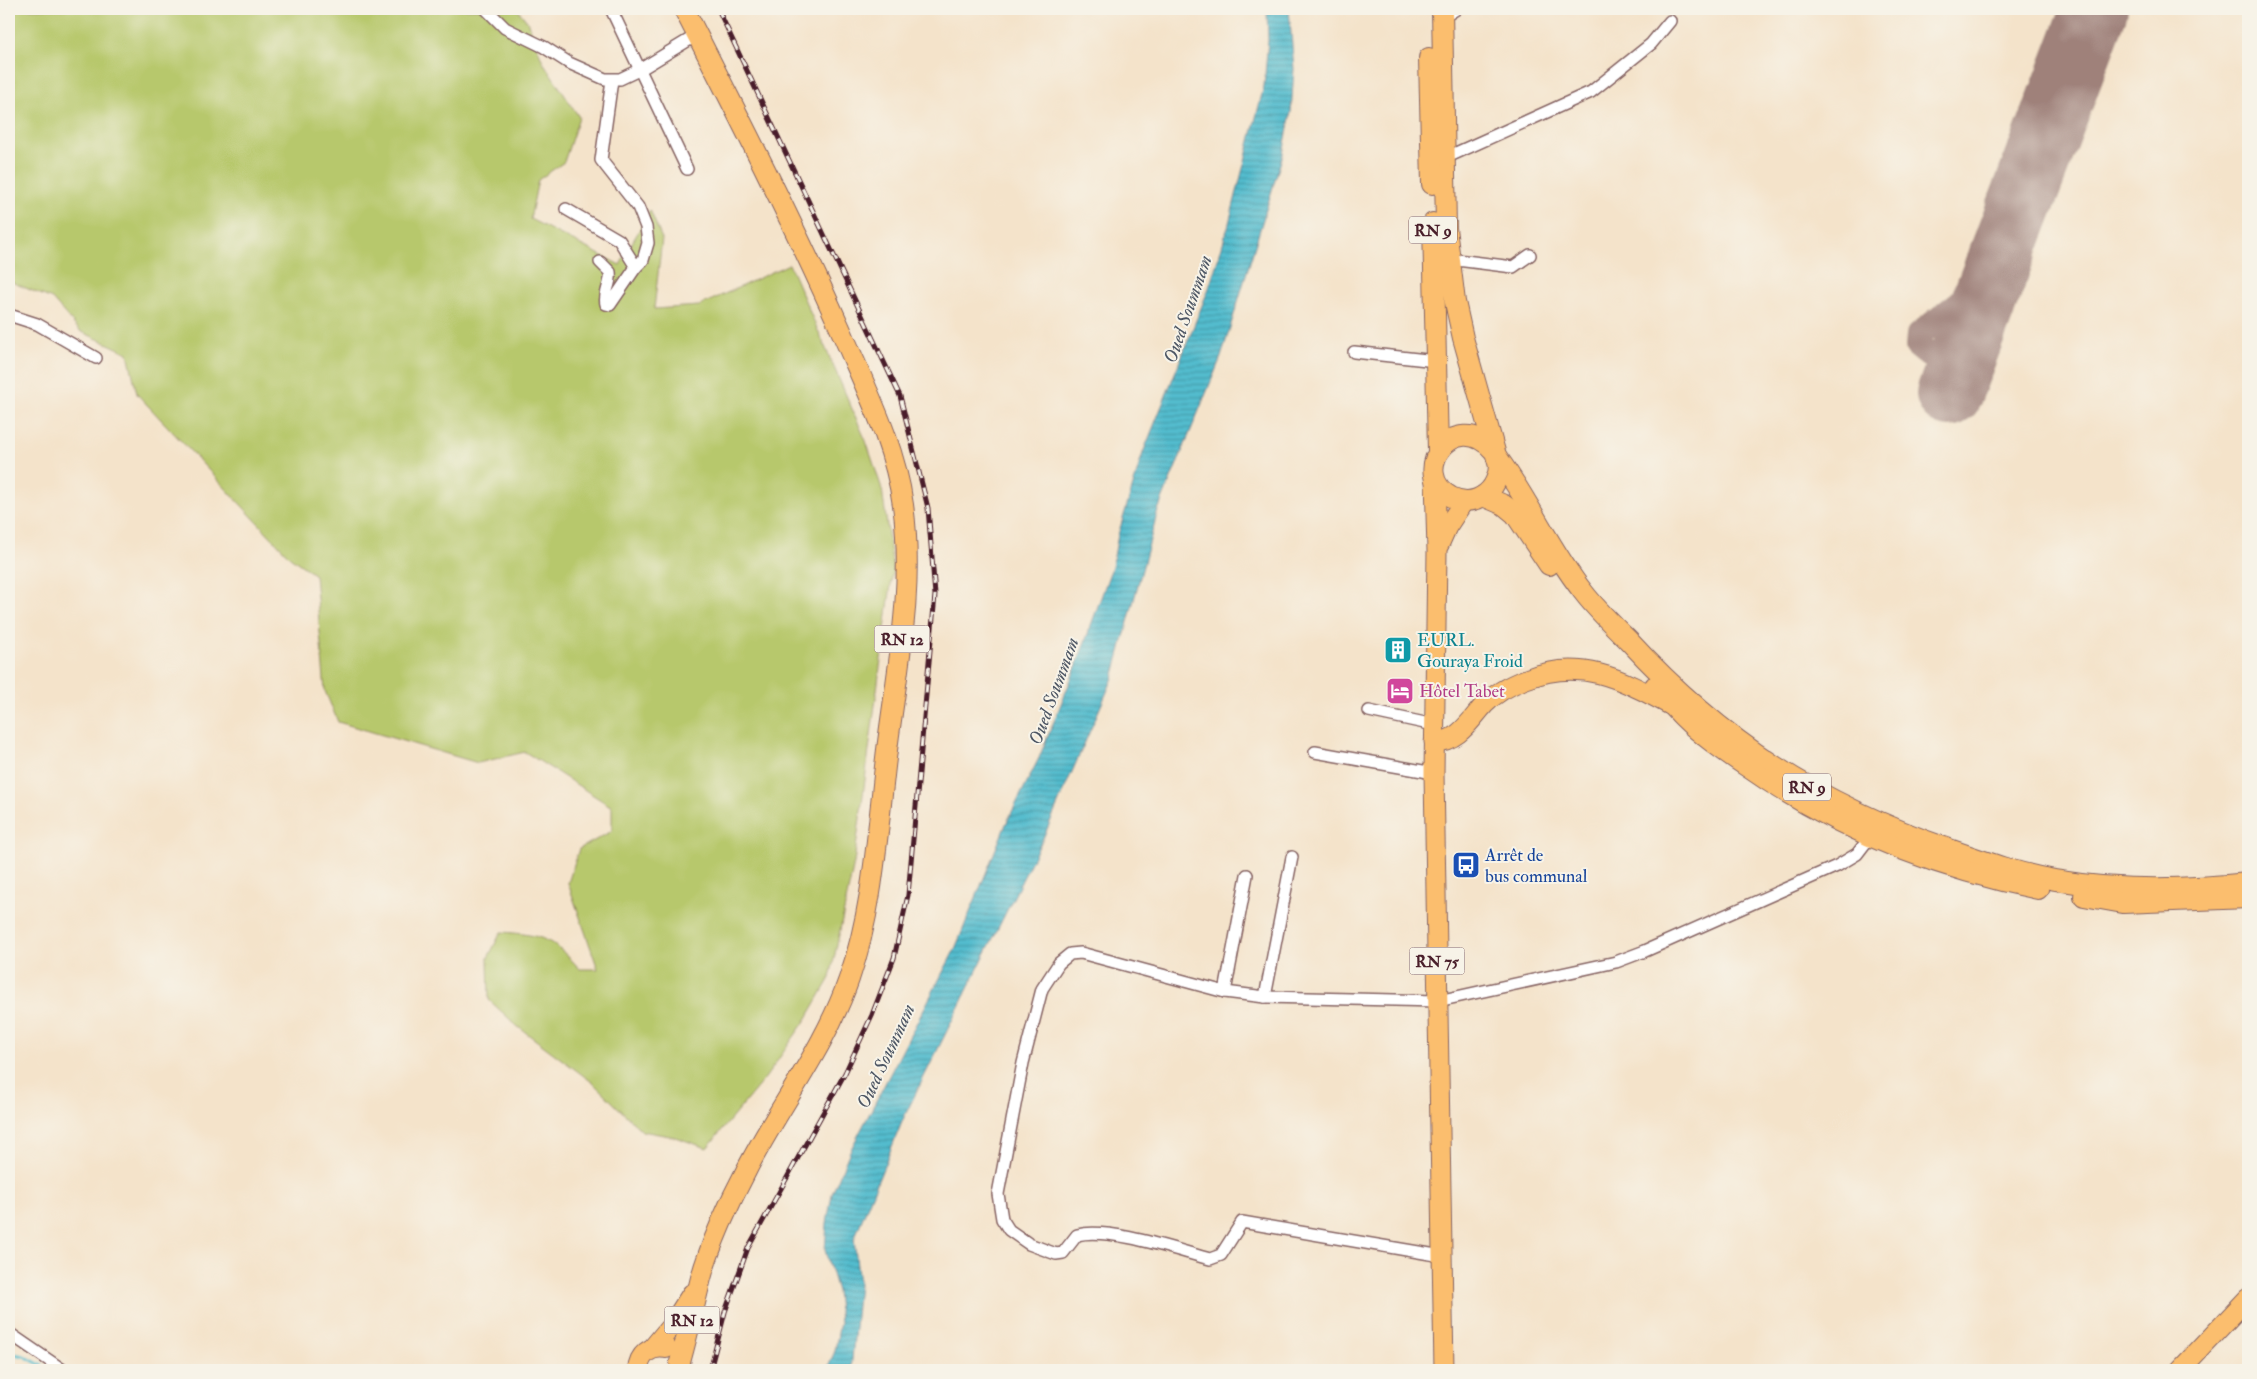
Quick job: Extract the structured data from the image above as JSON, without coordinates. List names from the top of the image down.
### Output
{
  "streets": {
    "highway": ["RN 9", "RN 12"],
    "main road": ["RN 75"]
  },
  "crossings": [
    ["RN 9", "RN 75"]
  ],
  "water": ["Oued Soummam"],
  "places": {
    "building": ["EURL. Gouraya Froid"],
    "hotel": ["Hôtel Tabet"],
    "bus stop": ["Arrêt de bus communal"]
  }
}
